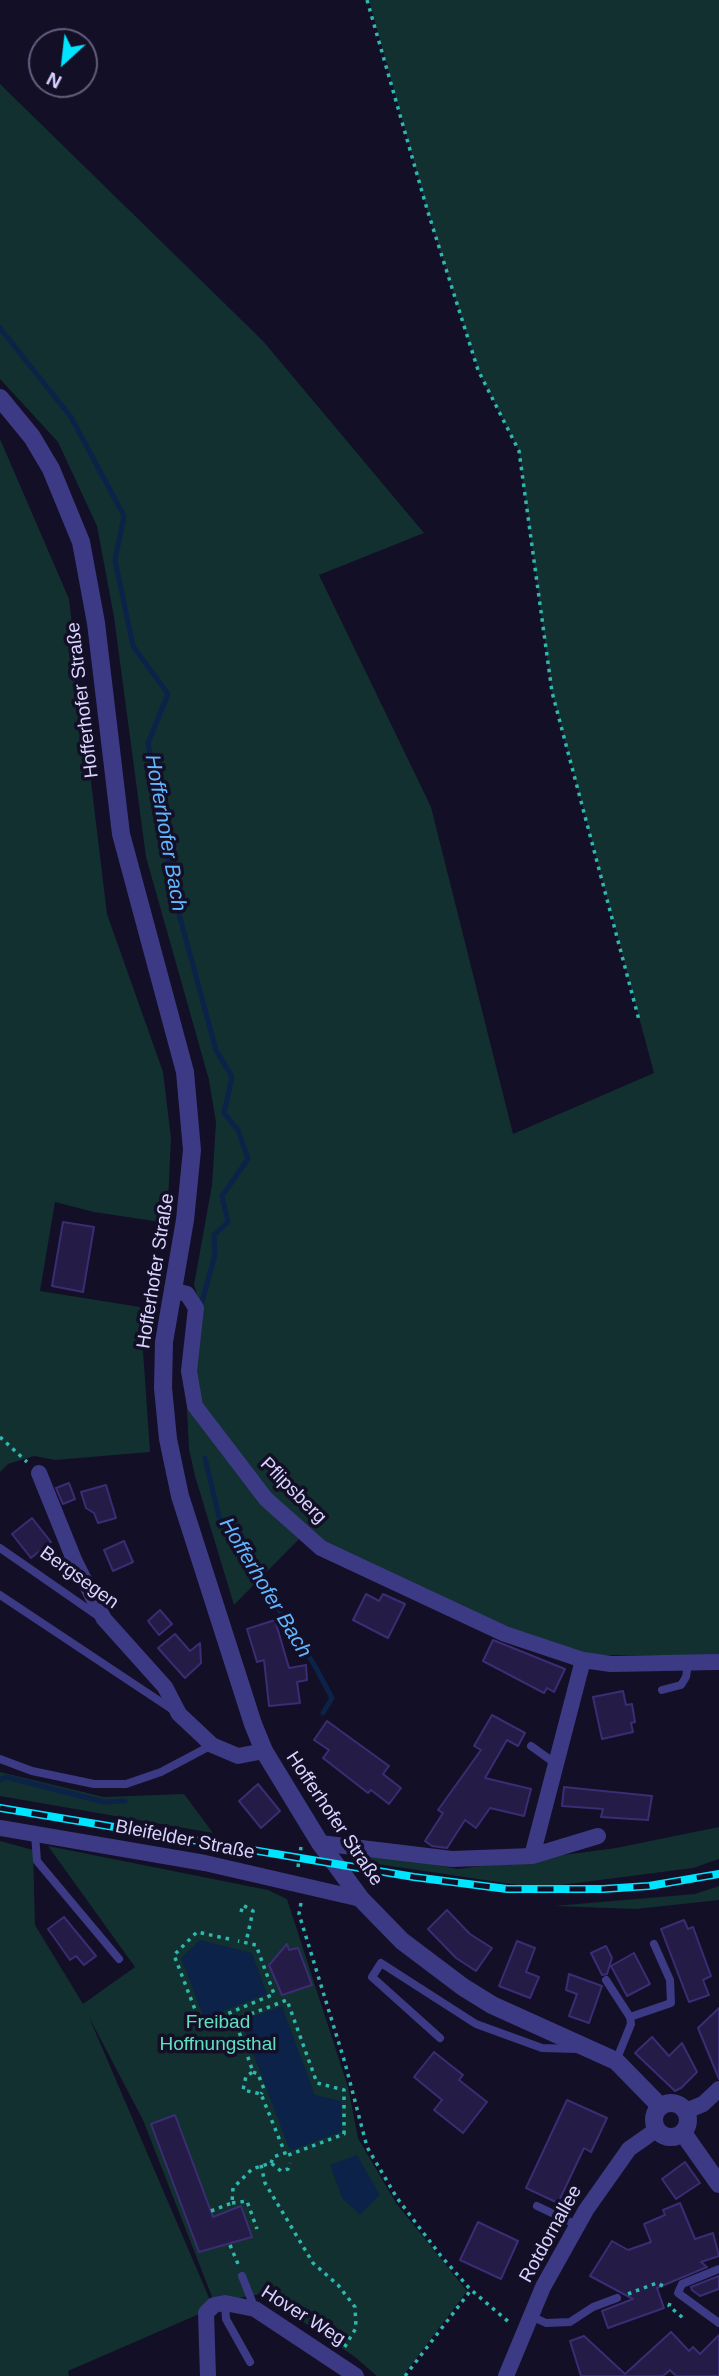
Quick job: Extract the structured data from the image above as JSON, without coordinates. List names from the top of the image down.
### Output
{
  "streets": {
    "street": [
      "Hofferhofer Straße",
      "Pflipsberg",
      "Bergsegen",
      "Bleifelder Straße",
      "Rotdornallee",
      "Hover Weg"
    ]
  },
  "crossings": [
    ["Hofferhofer Straße", "Pflipsberg"],
    ["Hofferhofer Straße", "Bergsegen"],
    ["Hofferhofer Straße", "Bleifelder Straße"],
    ["Hofferhofer Straße", "Rotdornallee"]
  ],
  "water": ["Hofferhofer Bach"],
  "parks": ["Freibad Hoffnungsthal"],
  "north": "bottom left"
}
